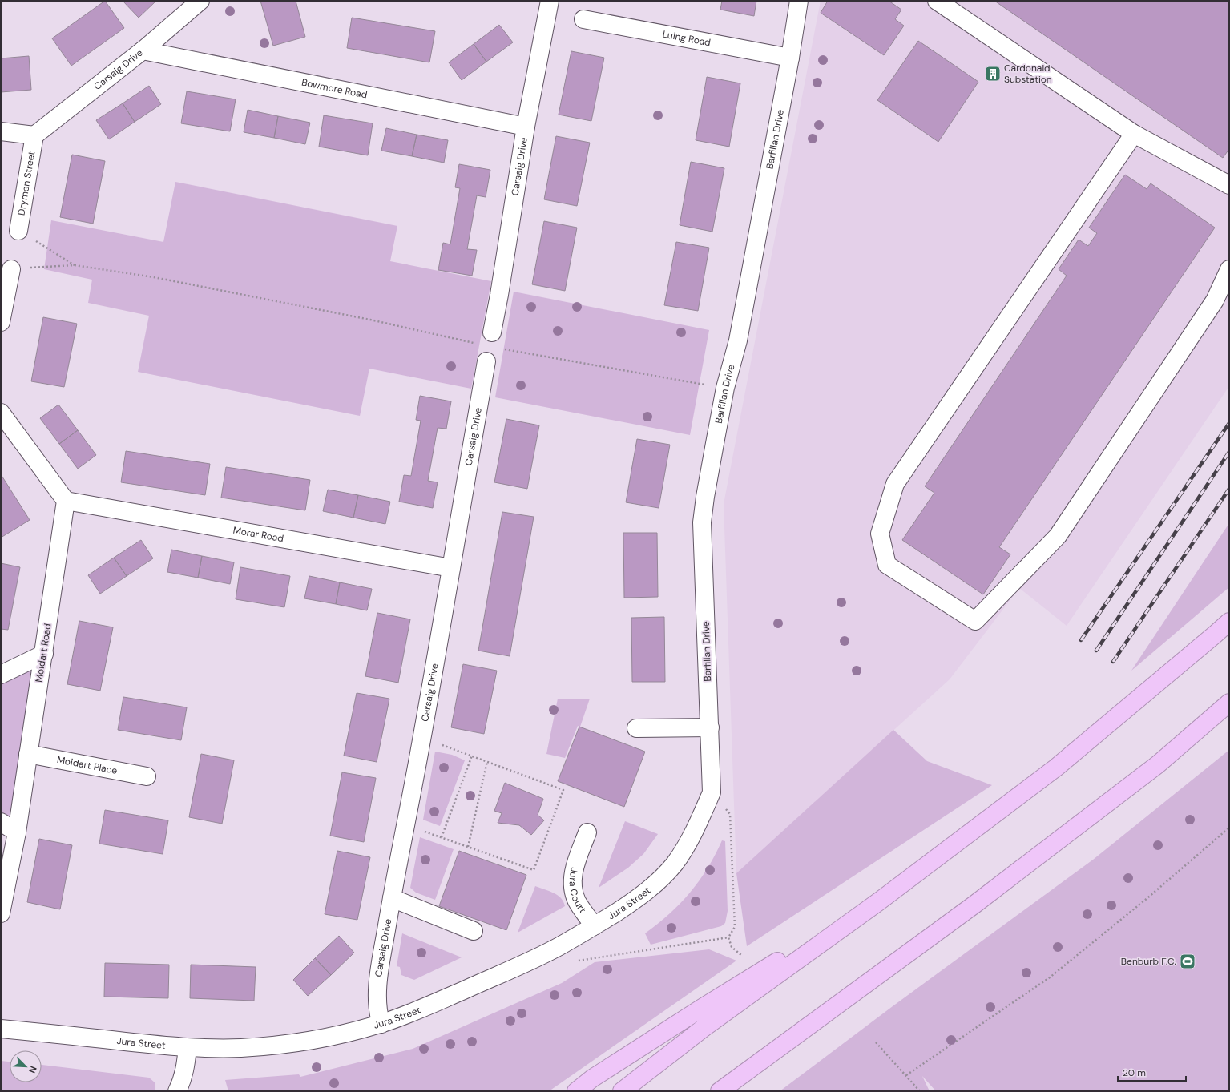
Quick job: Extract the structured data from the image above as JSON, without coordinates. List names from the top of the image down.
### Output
{
  "streets": {
    "street": [
      "Luing Road",
      "Carsaig Drive",
      "Bowmore Road",
      "Barfillan Drive",
      "Drymen Street",
      "Morar Road",
      "Moidart Road",
      "Moidart Place",
      "Jura Court",
      "Jura Street"
    ]
  },
  "crossings": [
    ["Luing Road", "Barfillan Drive"],
    ["Carsaig Drive", "Bowmore Road"],
    ["Carsaig Drive", "Drymen Street"],
    ["Carsaig Drive", "Morar Road"],
    ["Carsaig Drive", "Jura Street"],
    ["Barfillan Drive", "Jura Street"],
    ["Morar Road", "Moidart Road"],
    ["Moidart Road", "Moidart Place"],
    ["Jura Court", "Jura Street"]
  ],
  "places": {
    "building": ["Cardonald Substation"],
    "sports": ["Benburb F.C."]
  },
  "scale_bar": "20 m",
  "north": "bottom right"
}
